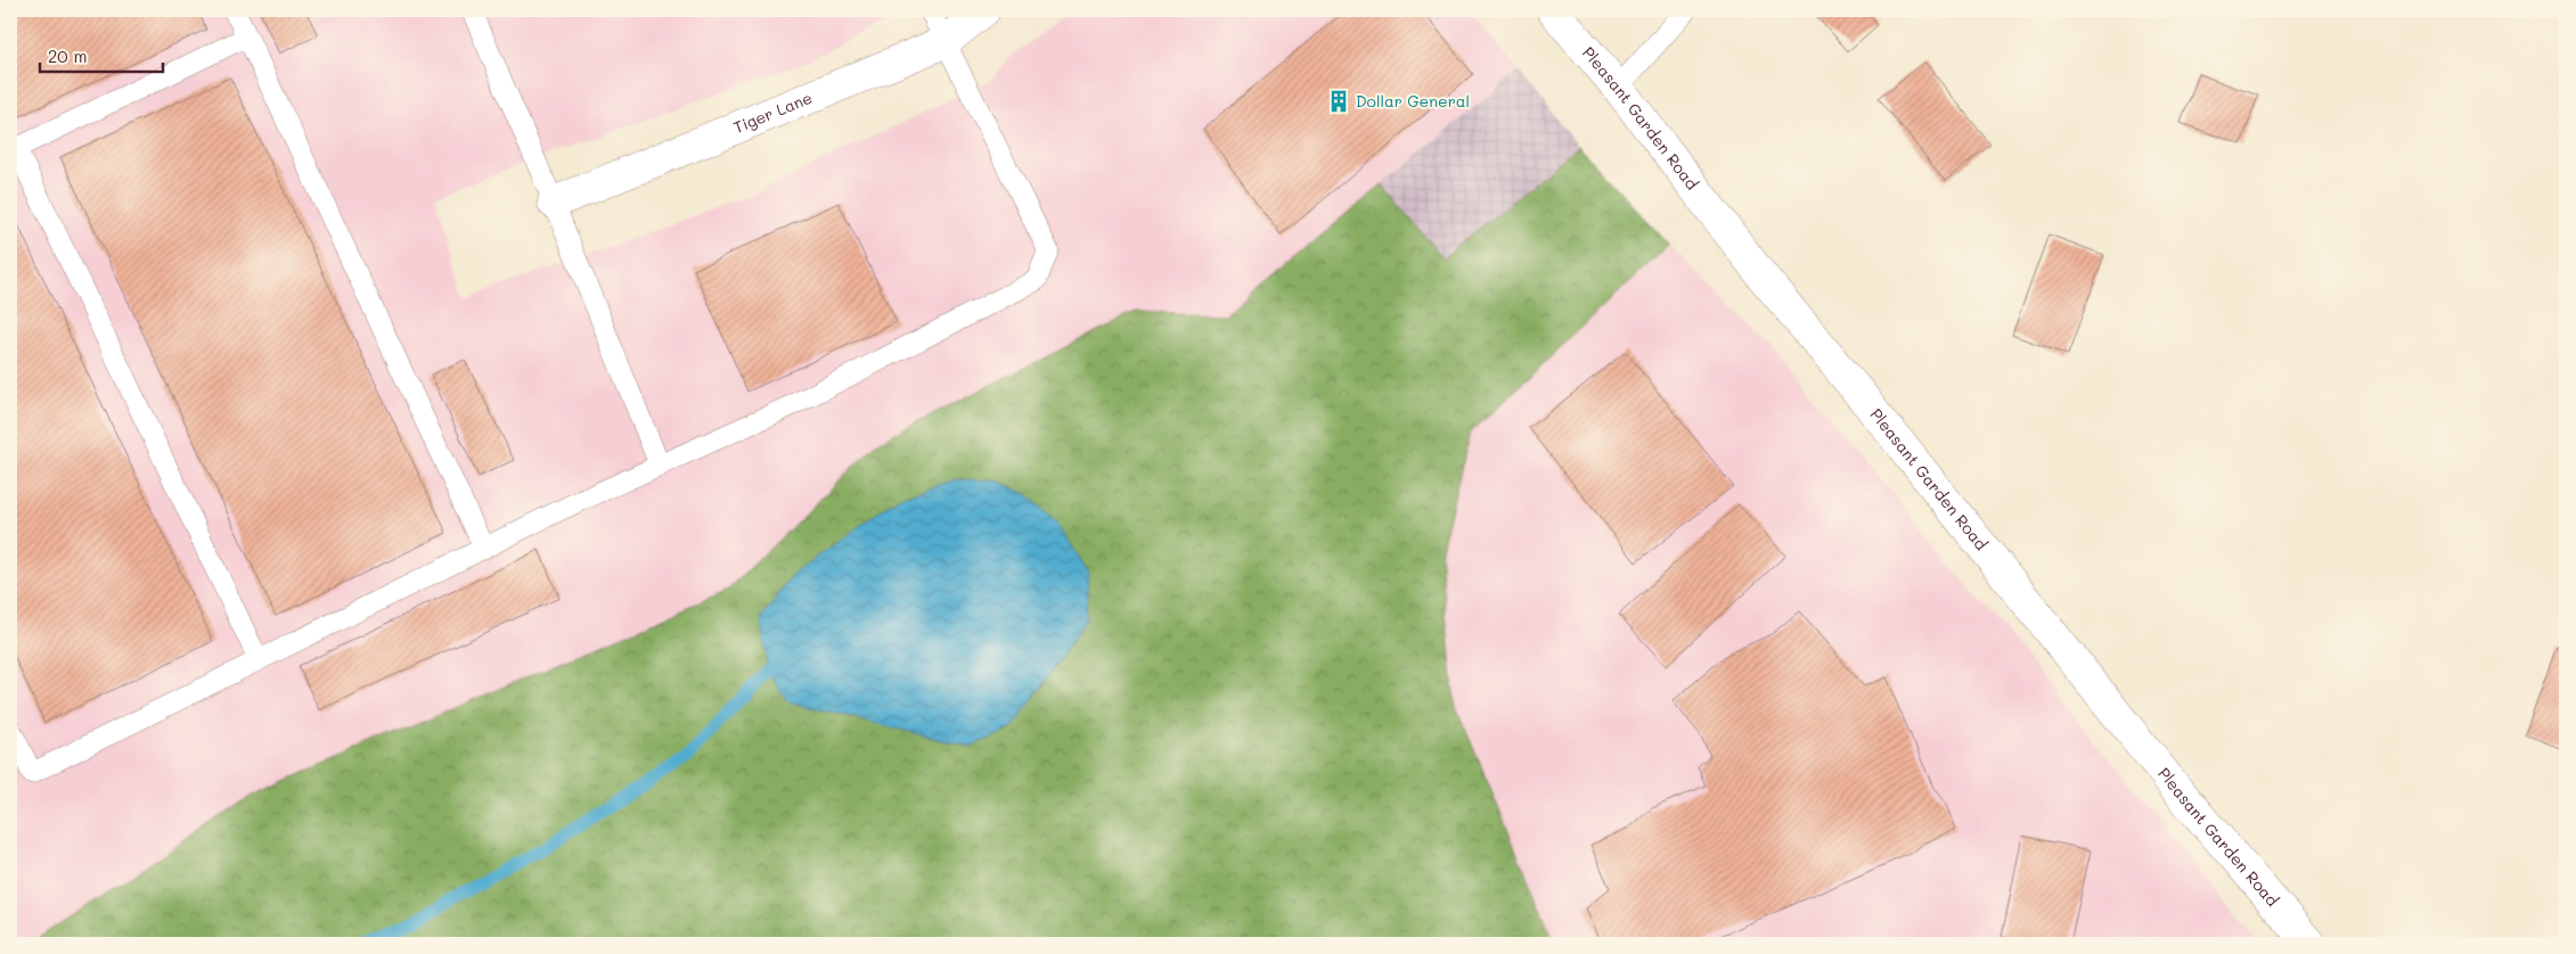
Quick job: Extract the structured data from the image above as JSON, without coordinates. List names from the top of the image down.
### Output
{
  "streets": {
    "street": ["Tiger Lane", "Pleasant Garden Road"]
  },
  "places": {
    "building": ["Dollar General"]
  },
  "scale_bar": "20 m"
}
